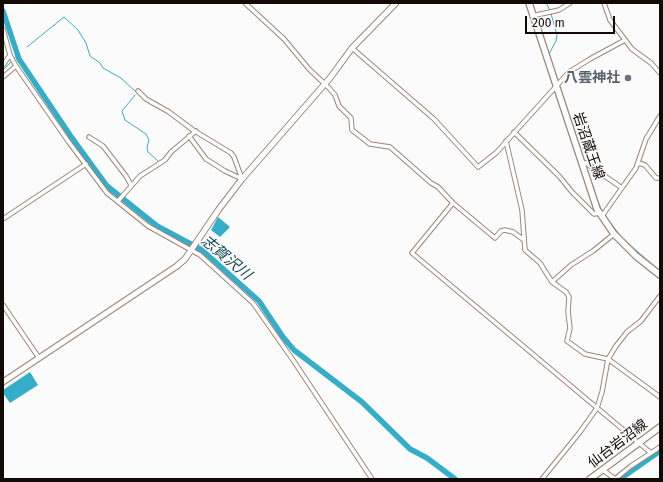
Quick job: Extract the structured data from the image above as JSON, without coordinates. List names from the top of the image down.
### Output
{
  "streets": {
    "main road": ["岩沼蔵王線", "仙台岩沼線"]
  },
  "water": ["志賀沢川"],
  "places": ["八雲神社"],
  "scale_bar": "200 m"
}
